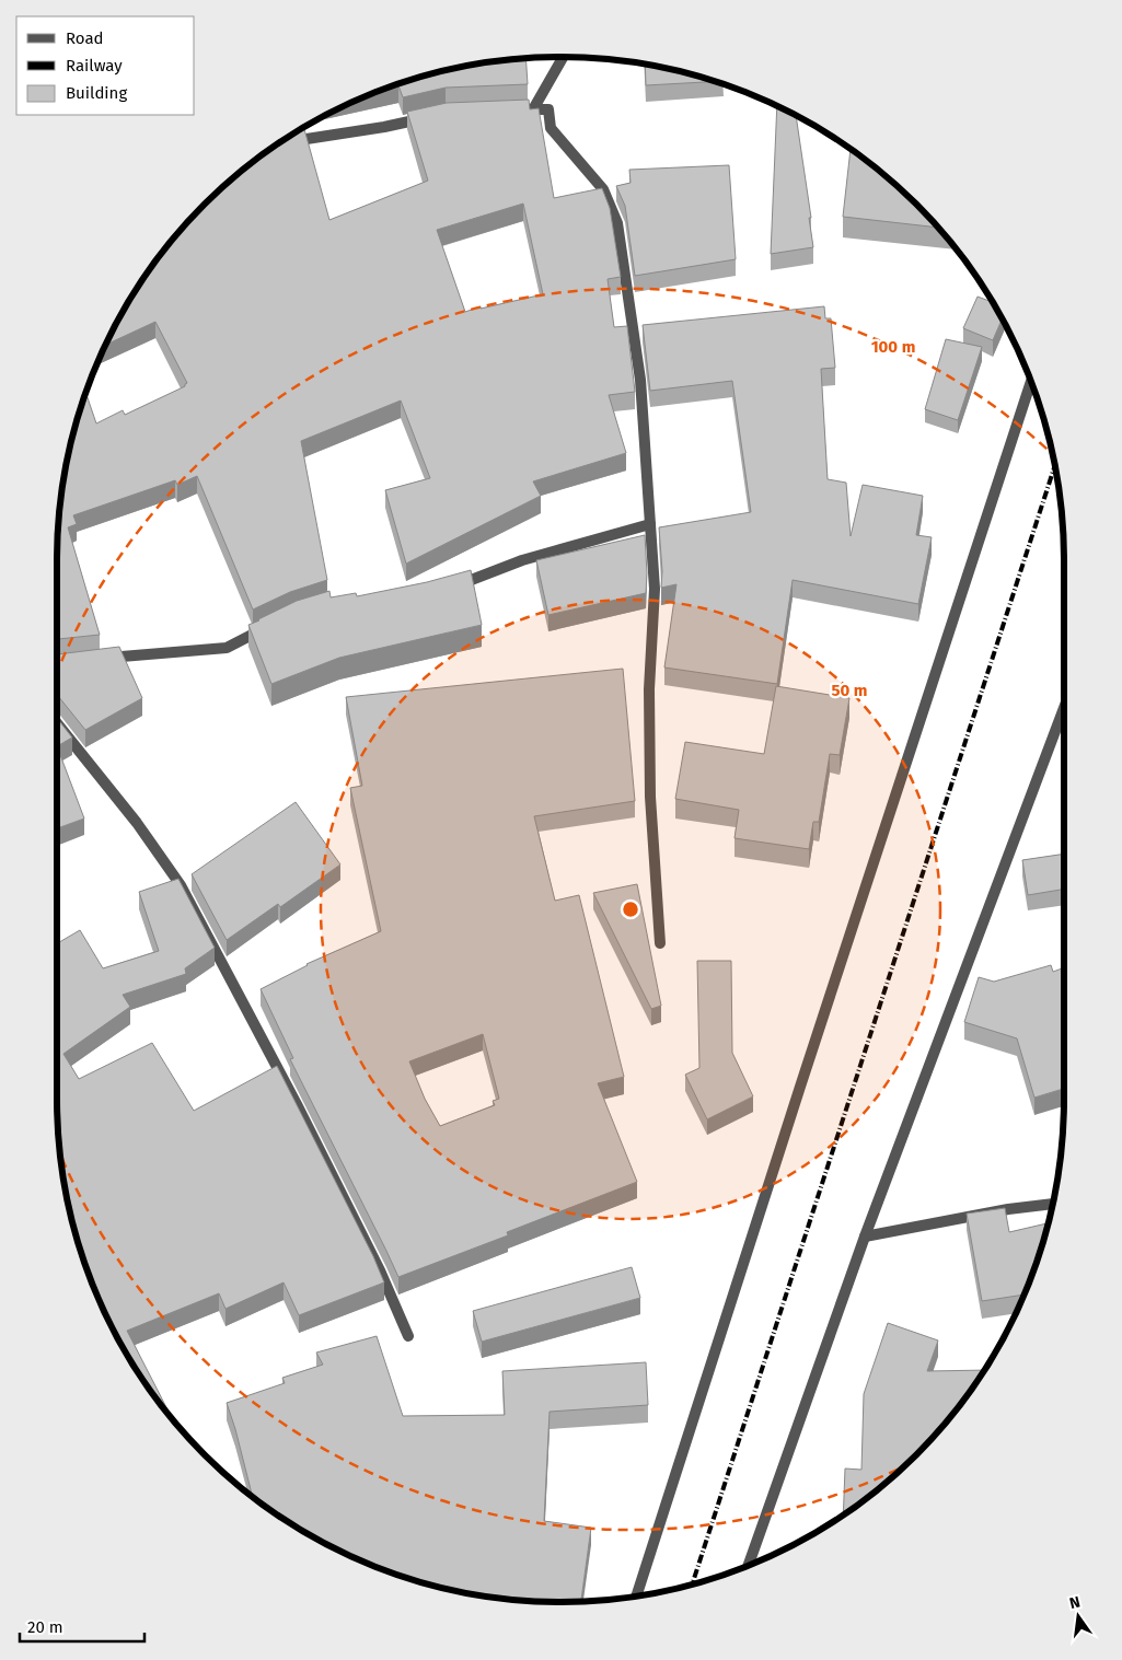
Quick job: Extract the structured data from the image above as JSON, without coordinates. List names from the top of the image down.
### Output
{
  "legend": ["Road", "Railway", "Building"],
  "scale_bar": "20 m",
  "north": "top",
  "rings": ["100 m", "50 m"]
}
